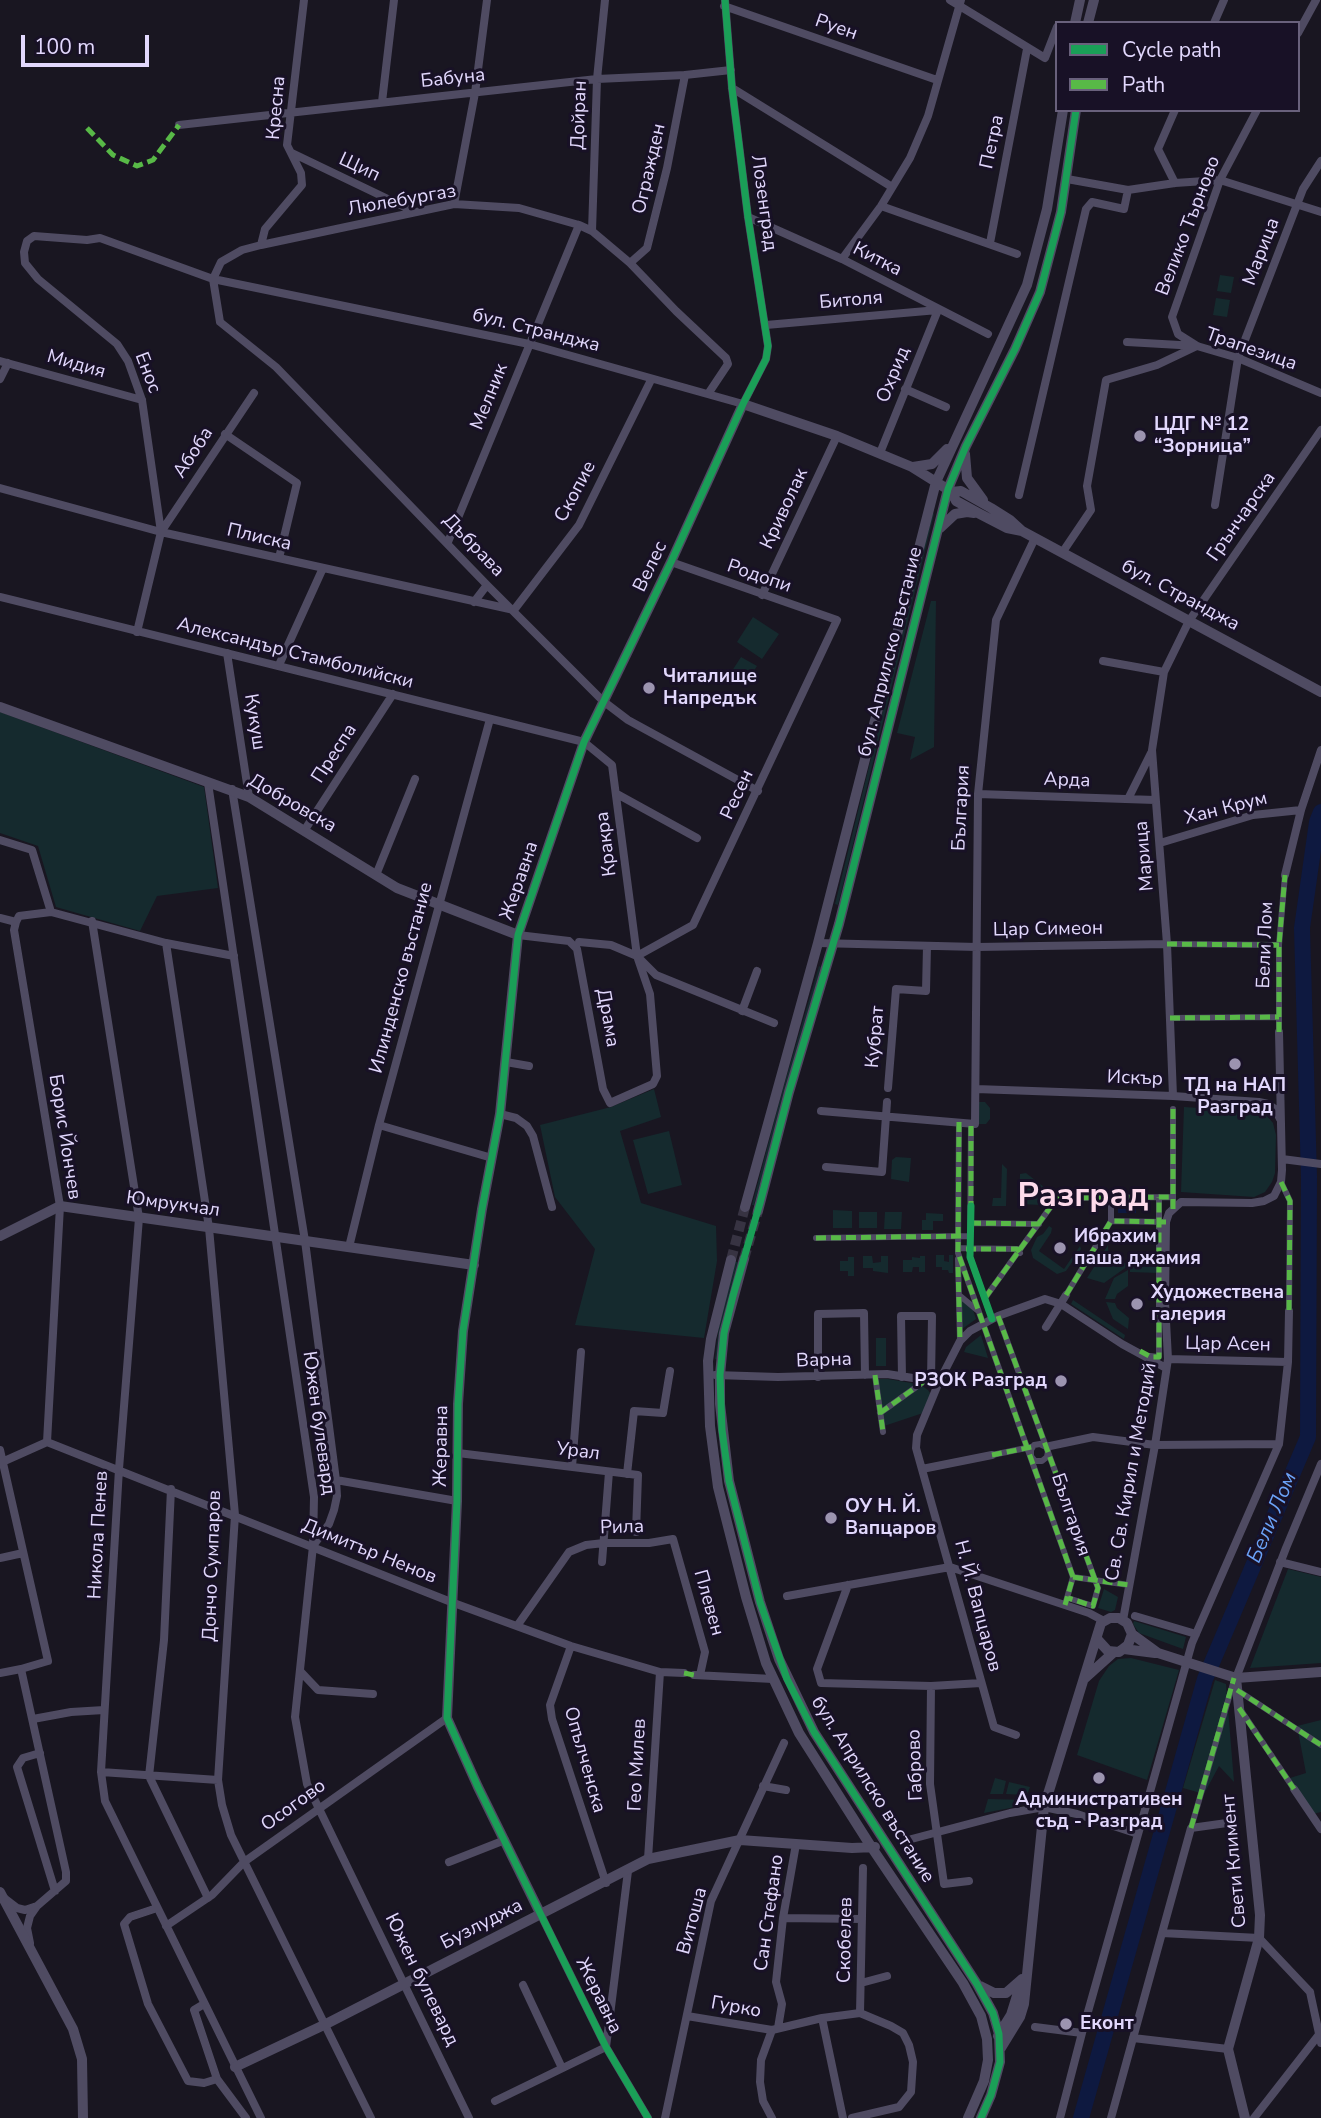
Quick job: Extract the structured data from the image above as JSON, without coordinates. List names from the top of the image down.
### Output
{
  "streets": {
    "street": [
      "Руен",
      "Бабуна",
      "Кресна",
      "Дойран",
      "Петра",
      "Щип",
      "Огражден",
      "Люлебургаз",
      "Лозенград",
      "Велико Търново",
      "Марица",
      "Китка",
      "Битоля",
      "бул. Странджа",
      "Трапезица",
      "Мидия",
      "Енос",
      "Охрид",
      "Мелник",
      "Абоба",
      "Скопие",
      "Криволак",
      "Грънчарска",
      "Плиска",
      "Дъбрава",
      "Велес",
      "Родопи",
      "бул. Априлско въстание",
      "Александър Стамболийски",
      "Кукуш",
      "Преспа",
      "Арда",
      "Ресен",
      "Добровска",
      "България",
      "Хан Крум",
      "Кракра",
      "Жеравна",
      "Цар Симеон",
      "Бели Лом",
      "Илинденско въстание",
      "Драма",
      "Кубрат",
      "Искър",
      "Борис Йончев",
      "Юмрукчал",
      "Цар Асен",
      "Варна",
      "Южен булевард",
      "Урал",
      "Св. Св. Кирил и Методий",
      "Рила",
      "Никола Пенев",
      "Димитър Ненов",
      "Дончо Сумпаров",
      "Плевен",
      "Н. Й. Вапцаров",
      "Опълченска",
      "Гео Милев",
      "Габрово",
      "Осогово",
      "Свети Климент",
      "Сан Стефано",
      "Витоша",
      "Бузлуджа",
      "Скобелев",
      "Гурко"
    ]
  },
  "crossings": [
    ["Руен", "Лозенград"],
    ["Бабуна", "Кресна"],
    ["Бабуна", "Дойран"],
    ["Бабуна", "Огражден"],
    ["Бабуна", "Лозенград"],
    ["Кресна", "Щип"],
    ["Кресна", "Люлебургаз"],
    ["Дойран", "Люлебургаз"],
    ["Щип", "Люлебургаз"],
    ["Огражден", "Люлебургаз"],
    ["Люлебургаз", "бул. Странджа"],
    ["Люлебургаз", "Мелник"],
    ["Люлебургаз", "Дъбрава"],
    ["Лозенград", "Китка"],
    ["Лозенград", "Битоля"],
    ["Лозенград", "бул. Странджа"],
    ["Лозенград", "Велес"],
    ["Велико Търново", "Трапезица"],
    ["Марица", "бул. Странджа"],
    ["Марица", "Трапезица"],
    ["Марица", "Грънчарска"],
    ["Марица", "Арда"],
    ["Марица", "Хан Крум"],
    ["Марица", "Цар Симеон"],
    ["Марица", "Искър"],
    ["Китка", "Битоля"],
    ["Китка", "Охрид"],
    ["Битоля", "Охрид"],
    ["бул. Странджа", "Енос"],
    ["бул. Странджа", "Охрид"],
    ["бул. Странджа", "Мелник"],
    ["бул. Странджа", "Скопие"],
    ["бул. Странджа", "Криволак"],
    ["бул. Странджа", "Грънчарска"],
    ["бул. Странджа", "Дъбрава"],
    ["бул. Странджа", "Велес"],
    ["бул. Странджа", "бул. Априлско въстание"],
    ["бул. Странджа", "България"],
    ["Мидия", "Енос"],
    ["Енос", "Абоба"],
    ["Енос", "Плиска"],
    ["Енос", "Александър Стамболийски"],
    ["Мелник", "Дъбрава"],
    ["Абоба", "Плиска"],
    ["Скопие", "Плиска"],
    ["Скопие", "Дъбрава"],
    ["Криволак", "Родопи"],
    ["Плиска", "Дъбрава"],
    ["Дъбрава", "Велес"],
    ["Дъбрава", "Ресен"],
    ["Велес", "Родопи"],
    ["Велес", "Александър Стамболийски"],
    ["Велес", "Кракра"],
    ["Велес", "Жеравна"],
    ["Родопи", "Ресен"],
    ["бул. Априлско въстание", "Цар Симеон"],
    ["бул. Априлско въстание", "Варна"],
    ["бул. Априлско въстание", "Бузлуджа"],
    ["Александър Стамболийски", "Кукуш"],
    ["Александър Стамболийски", "Преспа"],
    ["Александър Стамболийски", "Кракра"],
    ["Александър Стамболийски", "Жеравна"],
    ["Александър Стамболийски", "Илинденско въстание"],
    ["Кукуш", "Добровска"],
    ["Преспа", "Добровска"],
    ["Арда", "България"],
    ["Ресен", "Кракра"],
    ["Добровска", "Жеравна"],
    ["Добровска", "Илинденско въстание"],
    ["Добровска", "Драма"],
    ["Добровска", "Южен булевард"],
    ["България", "Цар Симеон"],
    ["България", "Искър"],
    ["България", "Н. Й. Вапцаров"],
    ["Хан Крум", "Бели Лом"],
    ["Кракра", "Жеравна"],
    ["Кракра", "Драма"],
    ["Жеравна", "Драма"],
    ["Жеравна", "Урал"],
    ["Жеравна", "Димитър Ненов"],
    ["Жеравна", "Осогово"],
    ["Жеравна", "Бузлуджа"],
    ["Цар Симеон", "Бели Лом"],
    ["Цар Симеон", "Кубрат"],
    ["Бели Лом", "Искър"],
    ["Бели Лом", "Цар Асен"],
    ["Борис Йончев", "Юмрукчал"],
    ["Борис Йончев", "Димитър Ненов"],
    ["Юмрукчал", "Южен булевард"],
    ["Юмрукчал", "Никола Пенев"],
    ["Юмрукчал", "Дончо Сумпаров"],
    ["Цар Асен", "Св. Св. Кирил и Методий"],
    ["Варна", "Н. Й. Вапцаров"],
    ["Южен булевард", "Димитър Ненов"],
    ["Южен булевард", "Осогово"],
    ["Южен булевард", "Бузлуджа"],
    ["Рила", "Димитър Ненов"],
    ["Рила", "Плевен"],
    ["Никола Пенев", "Димитър Ненов"],
    ["Никола Пенев", "Осогово"],
    ["Никола Пенев", "Бузлуджа"],
    ["Димитър Ненов", "Дончо Сумпаров"],
    ["Димитър Ненов", "Опълченска"],
    ["Димитър Ненов", "Гео Милев"],
    ["Дончо Сумпаров", "Осогово"],
    ["Дончо Сумпаров", "Бузлуджа"],
    ["Опълченска", "Бузлуджа"],
    ["Гео Милев", "Бузлуджа"],
    ["Сан Стефано", "Бузлуджа"],
    ["Сан Стефано", "Гурко"],
    ["Витоша", "Бузлуджа"],
    ["Витоша", "Гурко"],
    ["Скобелев", "Гурко"]
  ],
  "districts": ["Разград"],
  "water": ["Бели Лом"],
  "places": [
    "ЦДГ № 12 “Зорница”",
    "Читалище Напредък",
    "ТД на НАП Разград",
    "Ибрахим паша джамия",
    "Художествена галерия",
    "РЗОК Разград",
    "ОУ Н. Й. Вапцаров",
    "Административен съд - Разград",
    "Еконт"
  ],
  "legend": ["Cycle path", "Path"],
  "scale_bar": "100 m"
}
